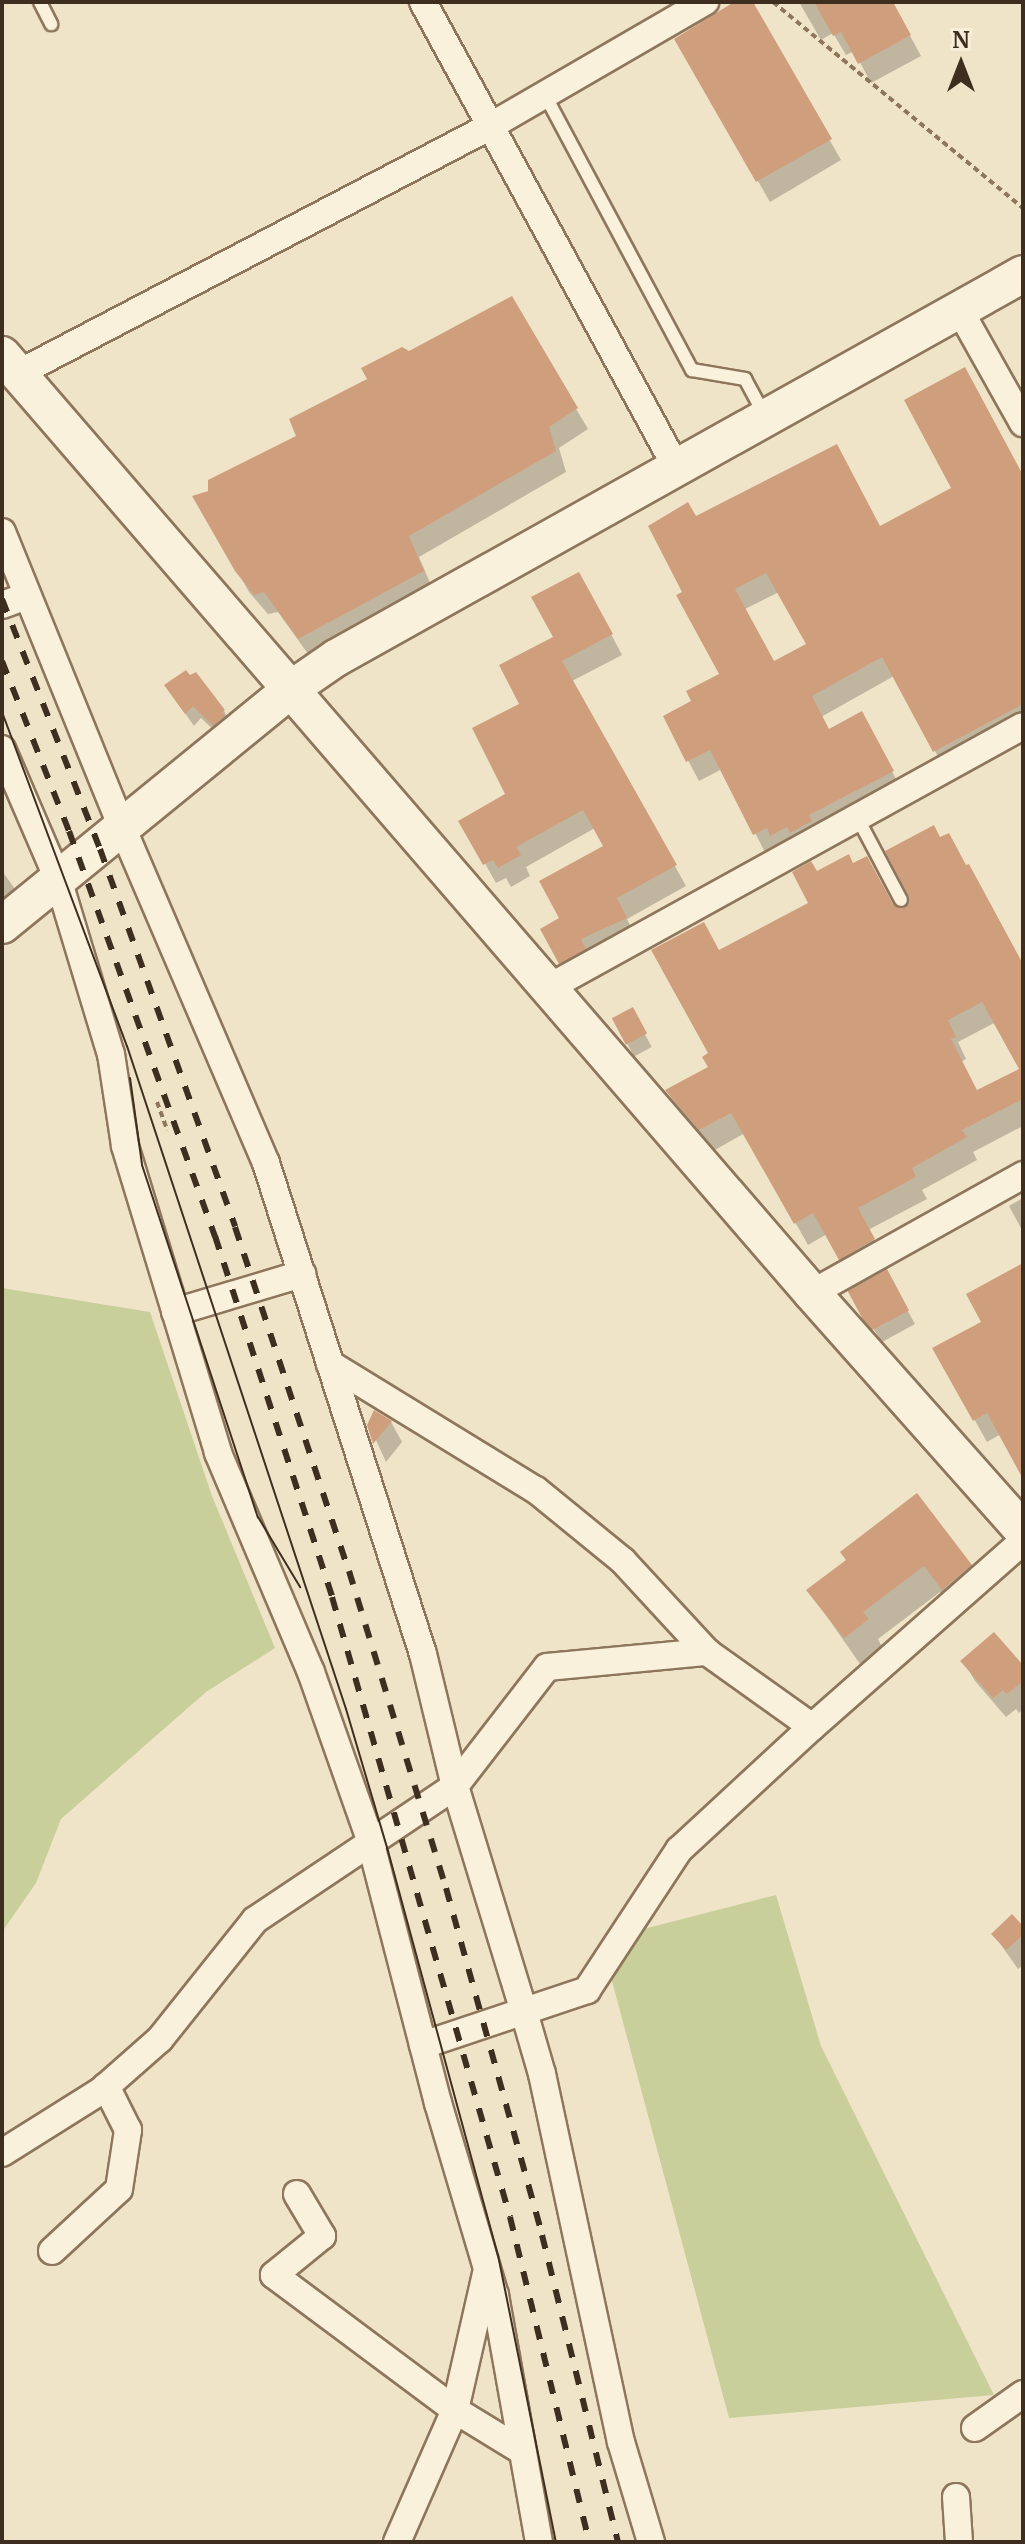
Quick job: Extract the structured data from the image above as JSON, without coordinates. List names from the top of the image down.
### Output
{
  "north": "top"
}
